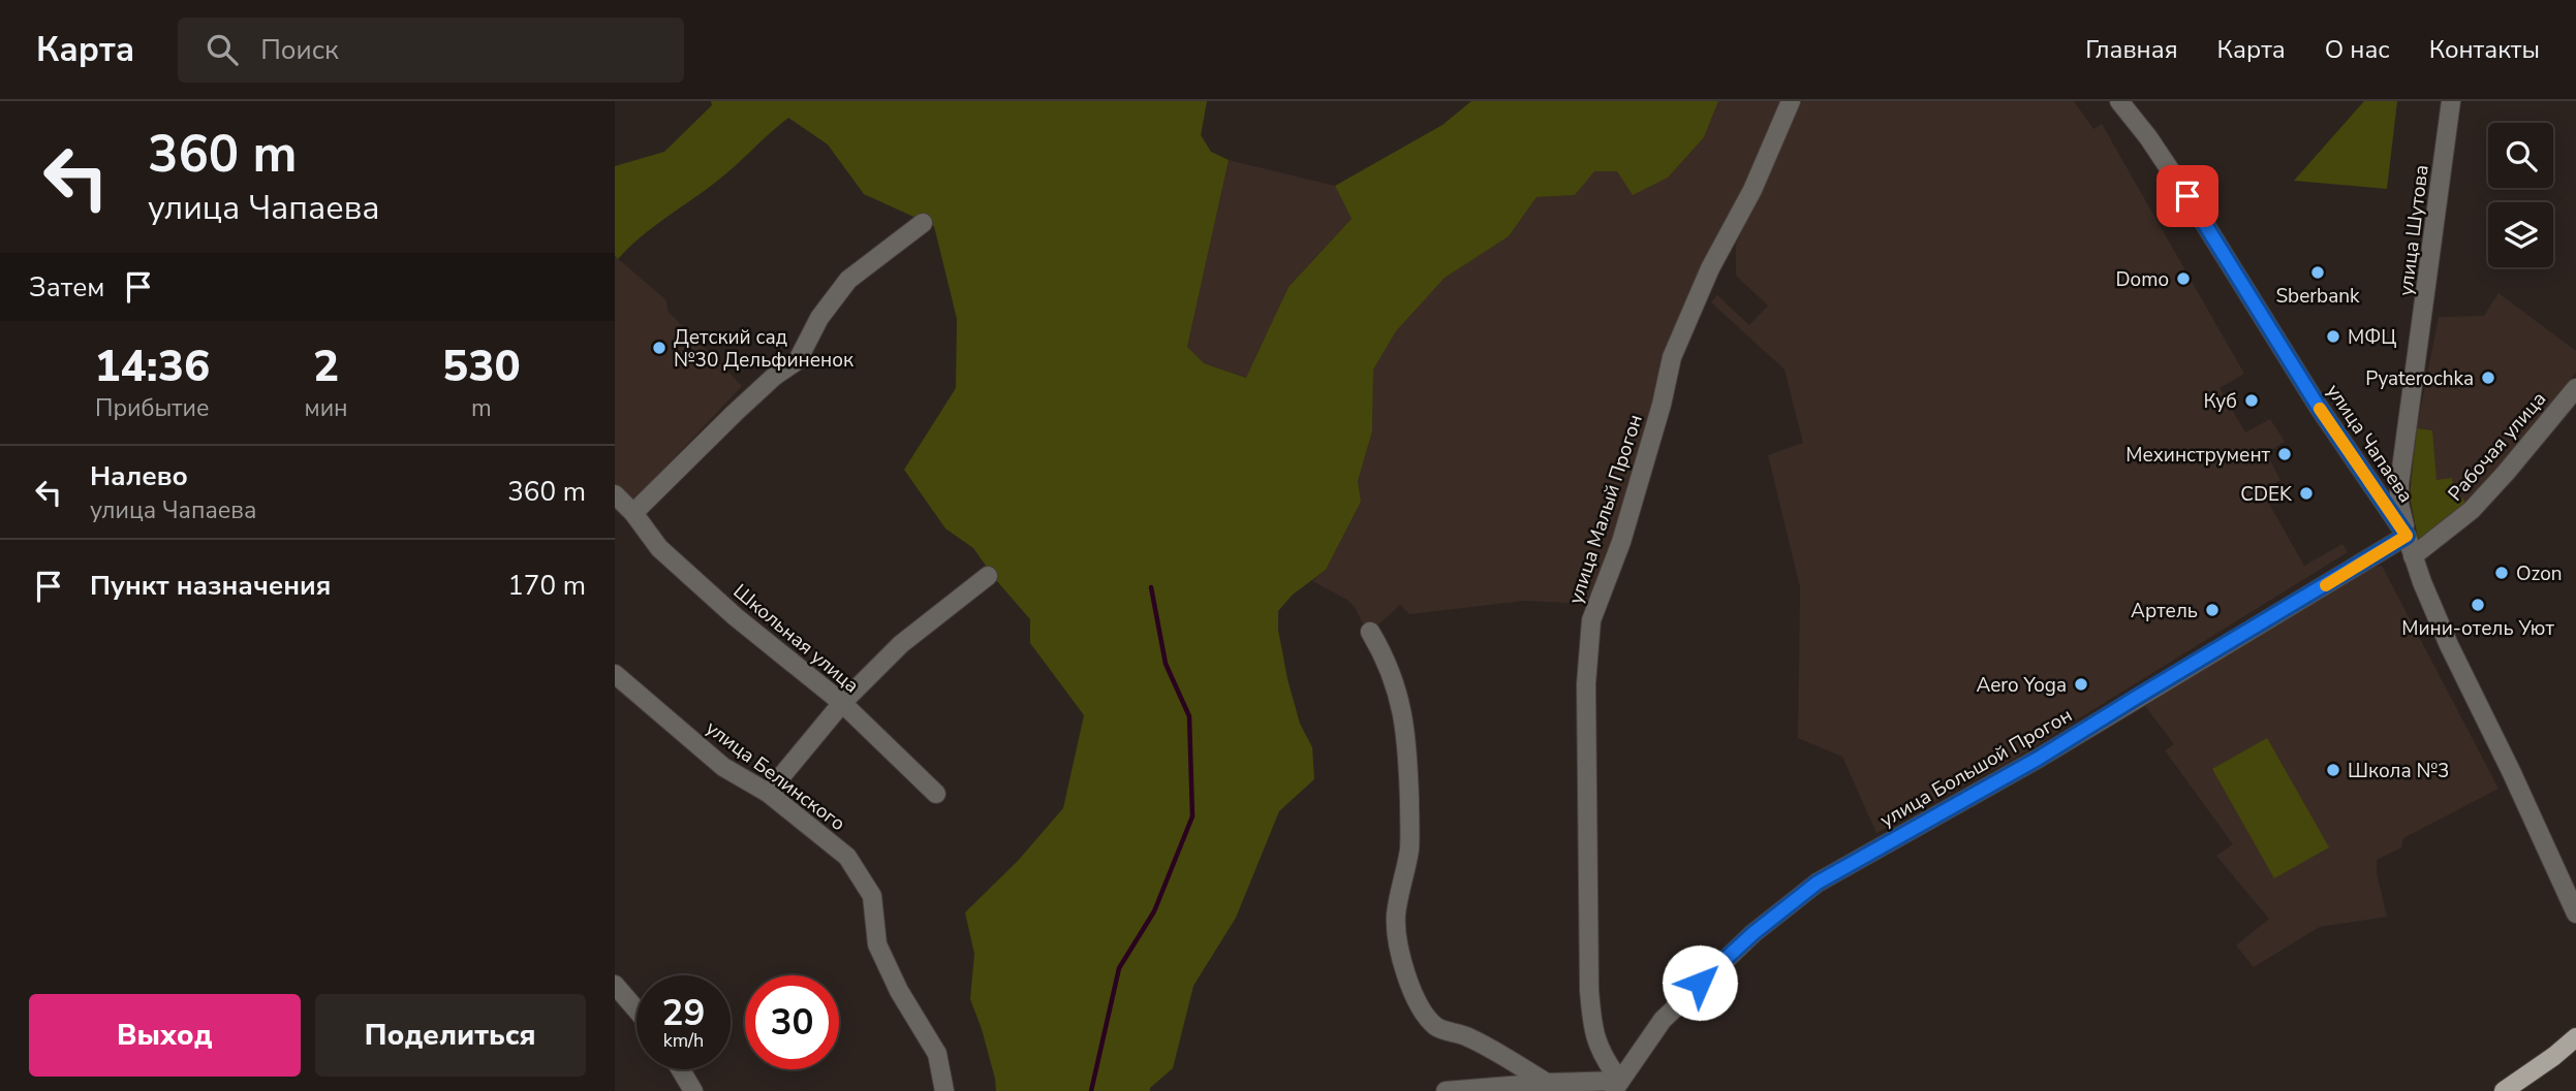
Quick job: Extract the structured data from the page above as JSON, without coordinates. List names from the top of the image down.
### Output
{
  "streets": {
    "street": [
      "улица Шутова",
      "улица Чапаева",
      "Рабочая улица",
      "улица Малый Прогон",
      "Школьная улица",
      "улица Большой Прогон",
      "улица Белинского"
    ]
  },
  "crossings": [
    ["улица Шутова", "улица Чапаева"],
    ["улица Шутова", "улица Большой Прогон"],
    ["улица Чапаева", "Рабочая улица"],
    ["улица Чапаева", "улица Большой Прогон"],
    ["улица Малый Прогон", "улица Большой Прогон"]
  ],
  "places": [
    "Sberbank",
    "Domo",
    "МФЦ",
    "Детский сад №30 Дельфиненок",
    "Pyaterochka",
    "Куб",
    "Мехинструмент",
    "CDEK",
    "Ozon",
    "Мини-отель Уют",
    "Артель",
    "Aero Yoga",
    "Школа №3"
  ],
  "page": {
    "header": "Карта",
    "search": "Поиск",
    "nav": [
      "Главная",
      "Карта",
      "О нас",
      "Контакты"
    ],
    "turn": ["360 m", "улица Чапаева"],
    "then": "Затем",
    "eta": [
      "14:36",
      "Прибытие",
      "2",
      "мин",
      "530",
      "m"
    ],
    "list": [
      {
        "name": "Налево",
        "note": "улица Чапаева",
        "value": "360 m"
      },
      {
        "name": "Пункт назначения",
        "value": "170 m"
      }
    ],
    "speed": "29 km/h",
    "limit": "30",
    "buttons": ["Выход", "Поделиться"]
  }
}
